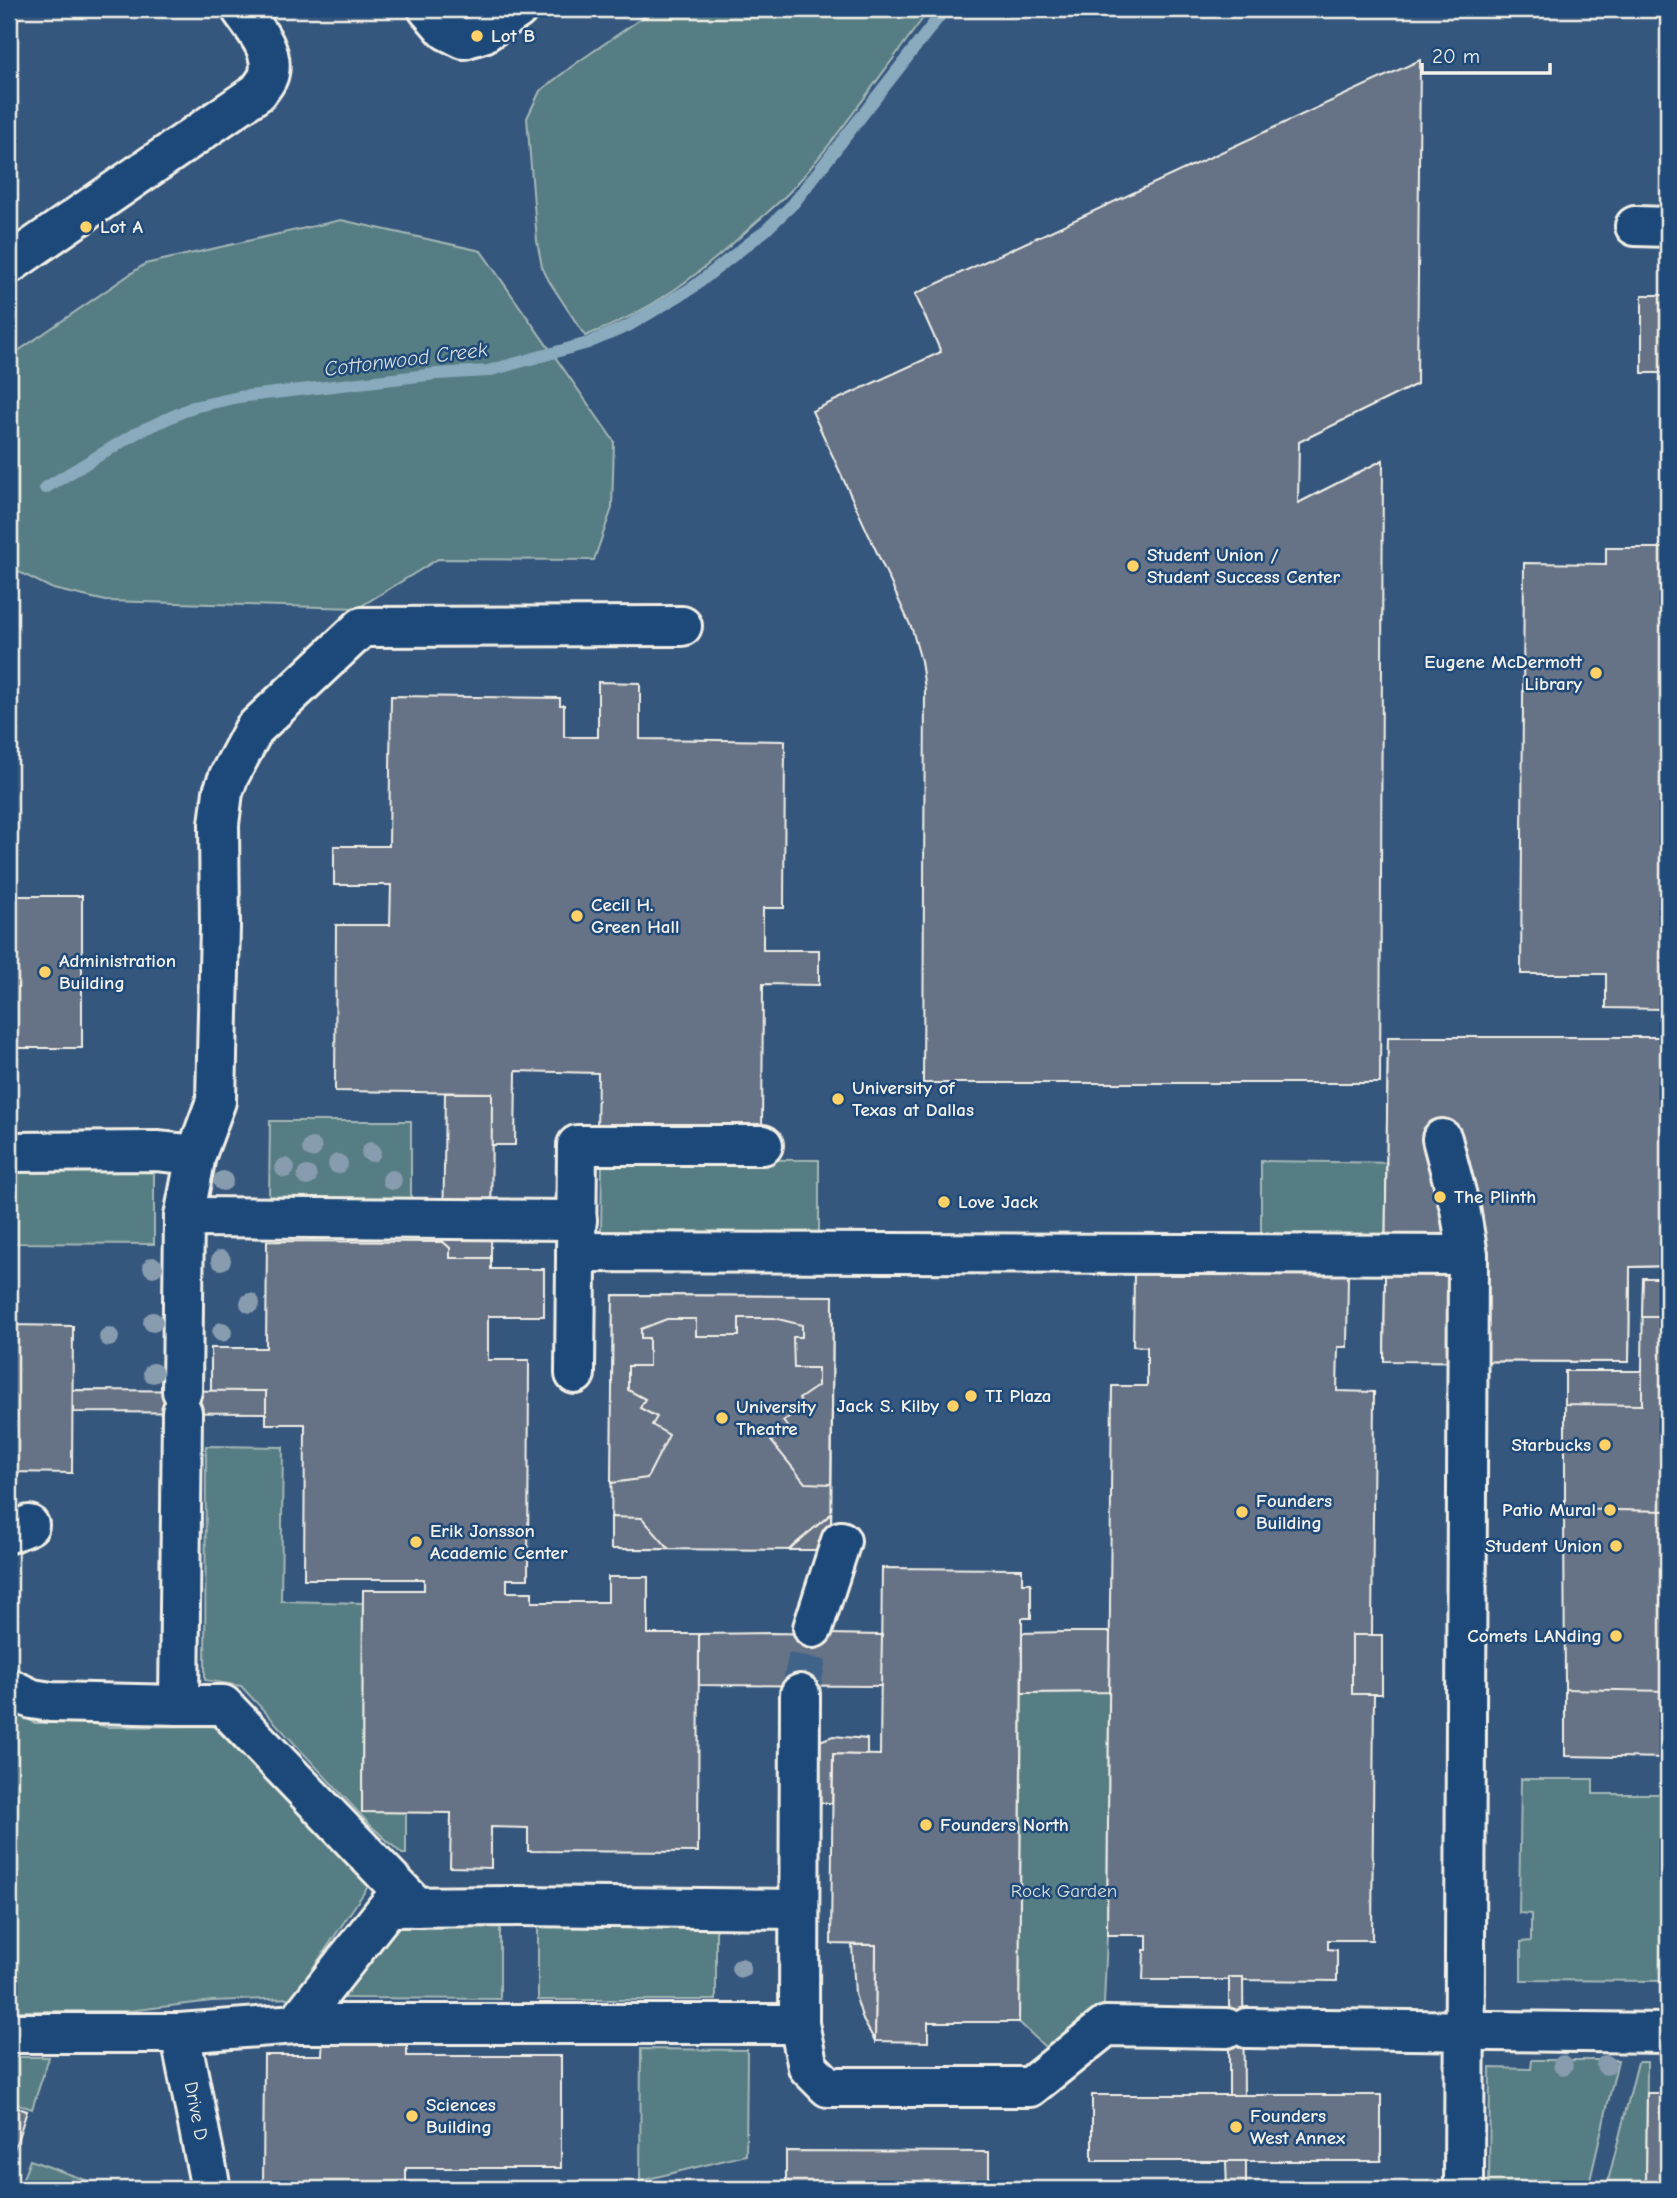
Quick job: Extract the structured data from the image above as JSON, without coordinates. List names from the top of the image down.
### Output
{
  "streets": {
    "street": ["Drive D"]
  },
  "water": ["Cottonwood Creek"],
  "parks": ["Rock Garden"],
  "places": [
    "Lot B",
    "Lot A",
    "Student Union / Student Success Center",
    "Eugene McDermott Library",
    "Cecil H. Green Hall",
    "Administration Building",
    "University of Texas at Dallas",
    "The Plinth",
    "Love Jack",
    "TI Plaza",
    "Jack S. Kilby",
    "University Theatre",
    "Starbucks",
    "Patio Mural",
    "Founders Building",
    "Erik Jonsson Academic Center",
    "Student Union",
    "Comets LANding",
    "Founders North",
    "Sciences Building",
    "Founders West Annex"
  ],
  "scale_bar": "20 m"
}
